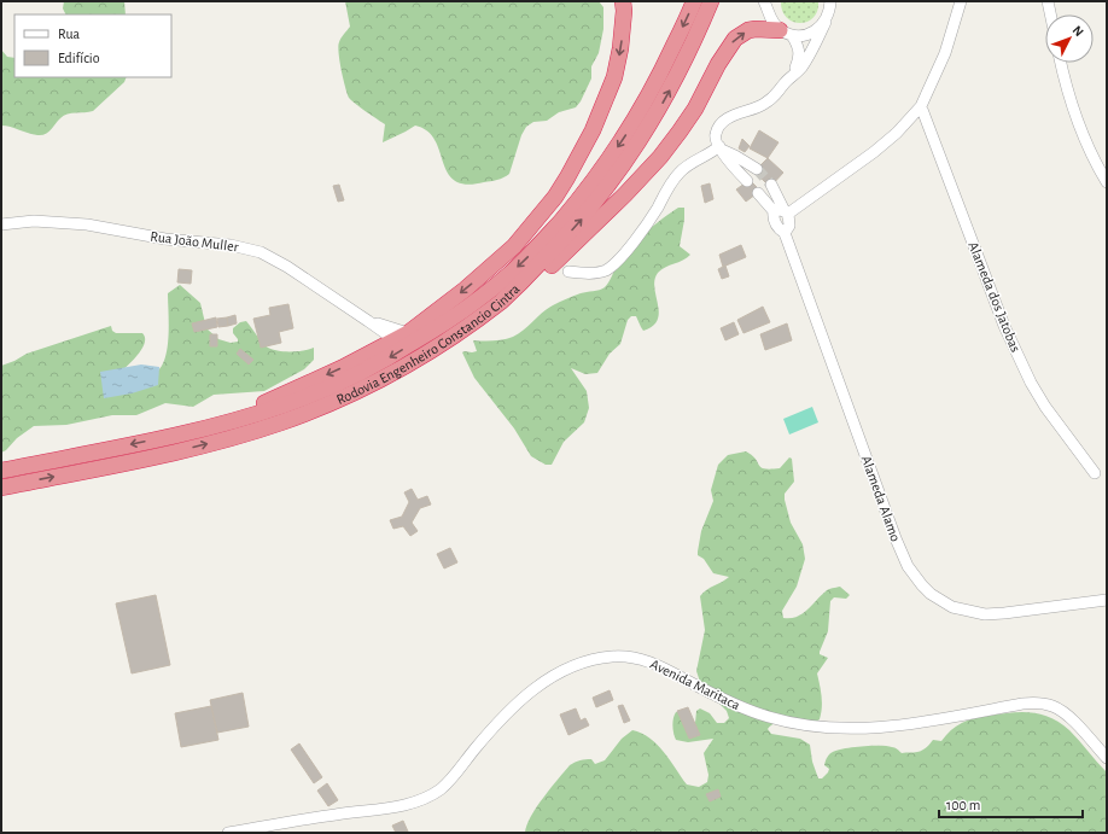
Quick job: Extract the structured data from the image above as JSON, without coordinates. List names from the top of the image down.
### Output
{
  "streets": {
    "highway": ["Rodovia Engenheiro Constancio Cintra"],
    "street": [
      "Rua João Muller",
      "Alameda dos Jatobas",
      "Alameda Alamo",
      "Avenida Maritaca"
    ]
  },
  "legend": ["Rua", "Edifício"],
  "scale_bar": "100 m",
  "north": "top right"
}
